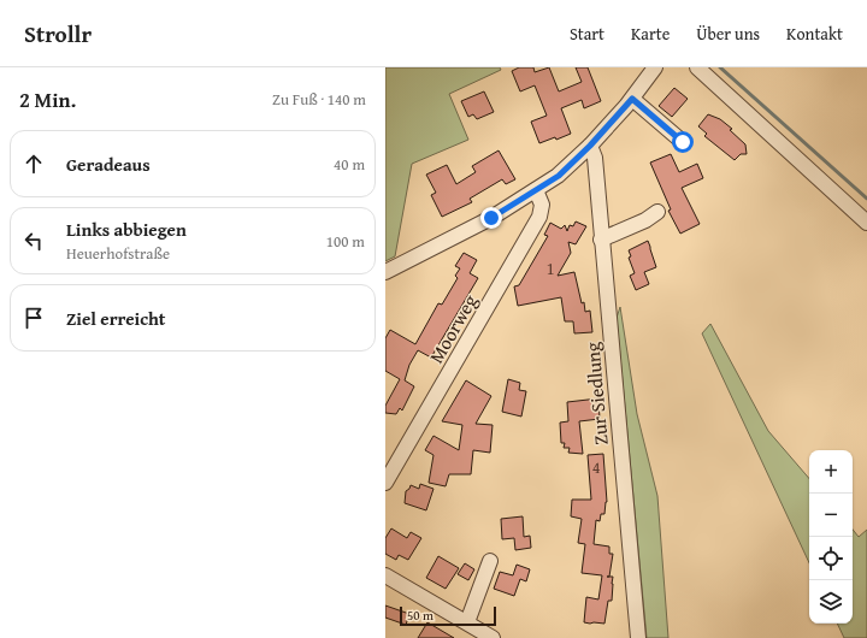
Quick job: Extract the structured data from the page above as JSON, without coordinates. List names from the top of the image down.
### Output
{
  "streets": {
    "street": ["Moorweg", "Zur Siedlung"]
  },
  "house_numbers": ["1", "4"],
  "scale_bar": "50 m",
  "page": {
    "header": "Strollr",
    "nav": [
      "Start",
      "Karte",
      "Über uns",
      "Kontakt"
    ],
    "heading": ["2 Min.", "Zu Fuß · 140 m"],
    "list": [
      ["Geradeaus", "40 m"],
      ["Links abbiegen", "Heuerhofstraße", "100 m"],
      "Ziel erreicht"
    ],
    "map_buttons": ["+", "−"],
    "scale": "50 m"
  }
}
